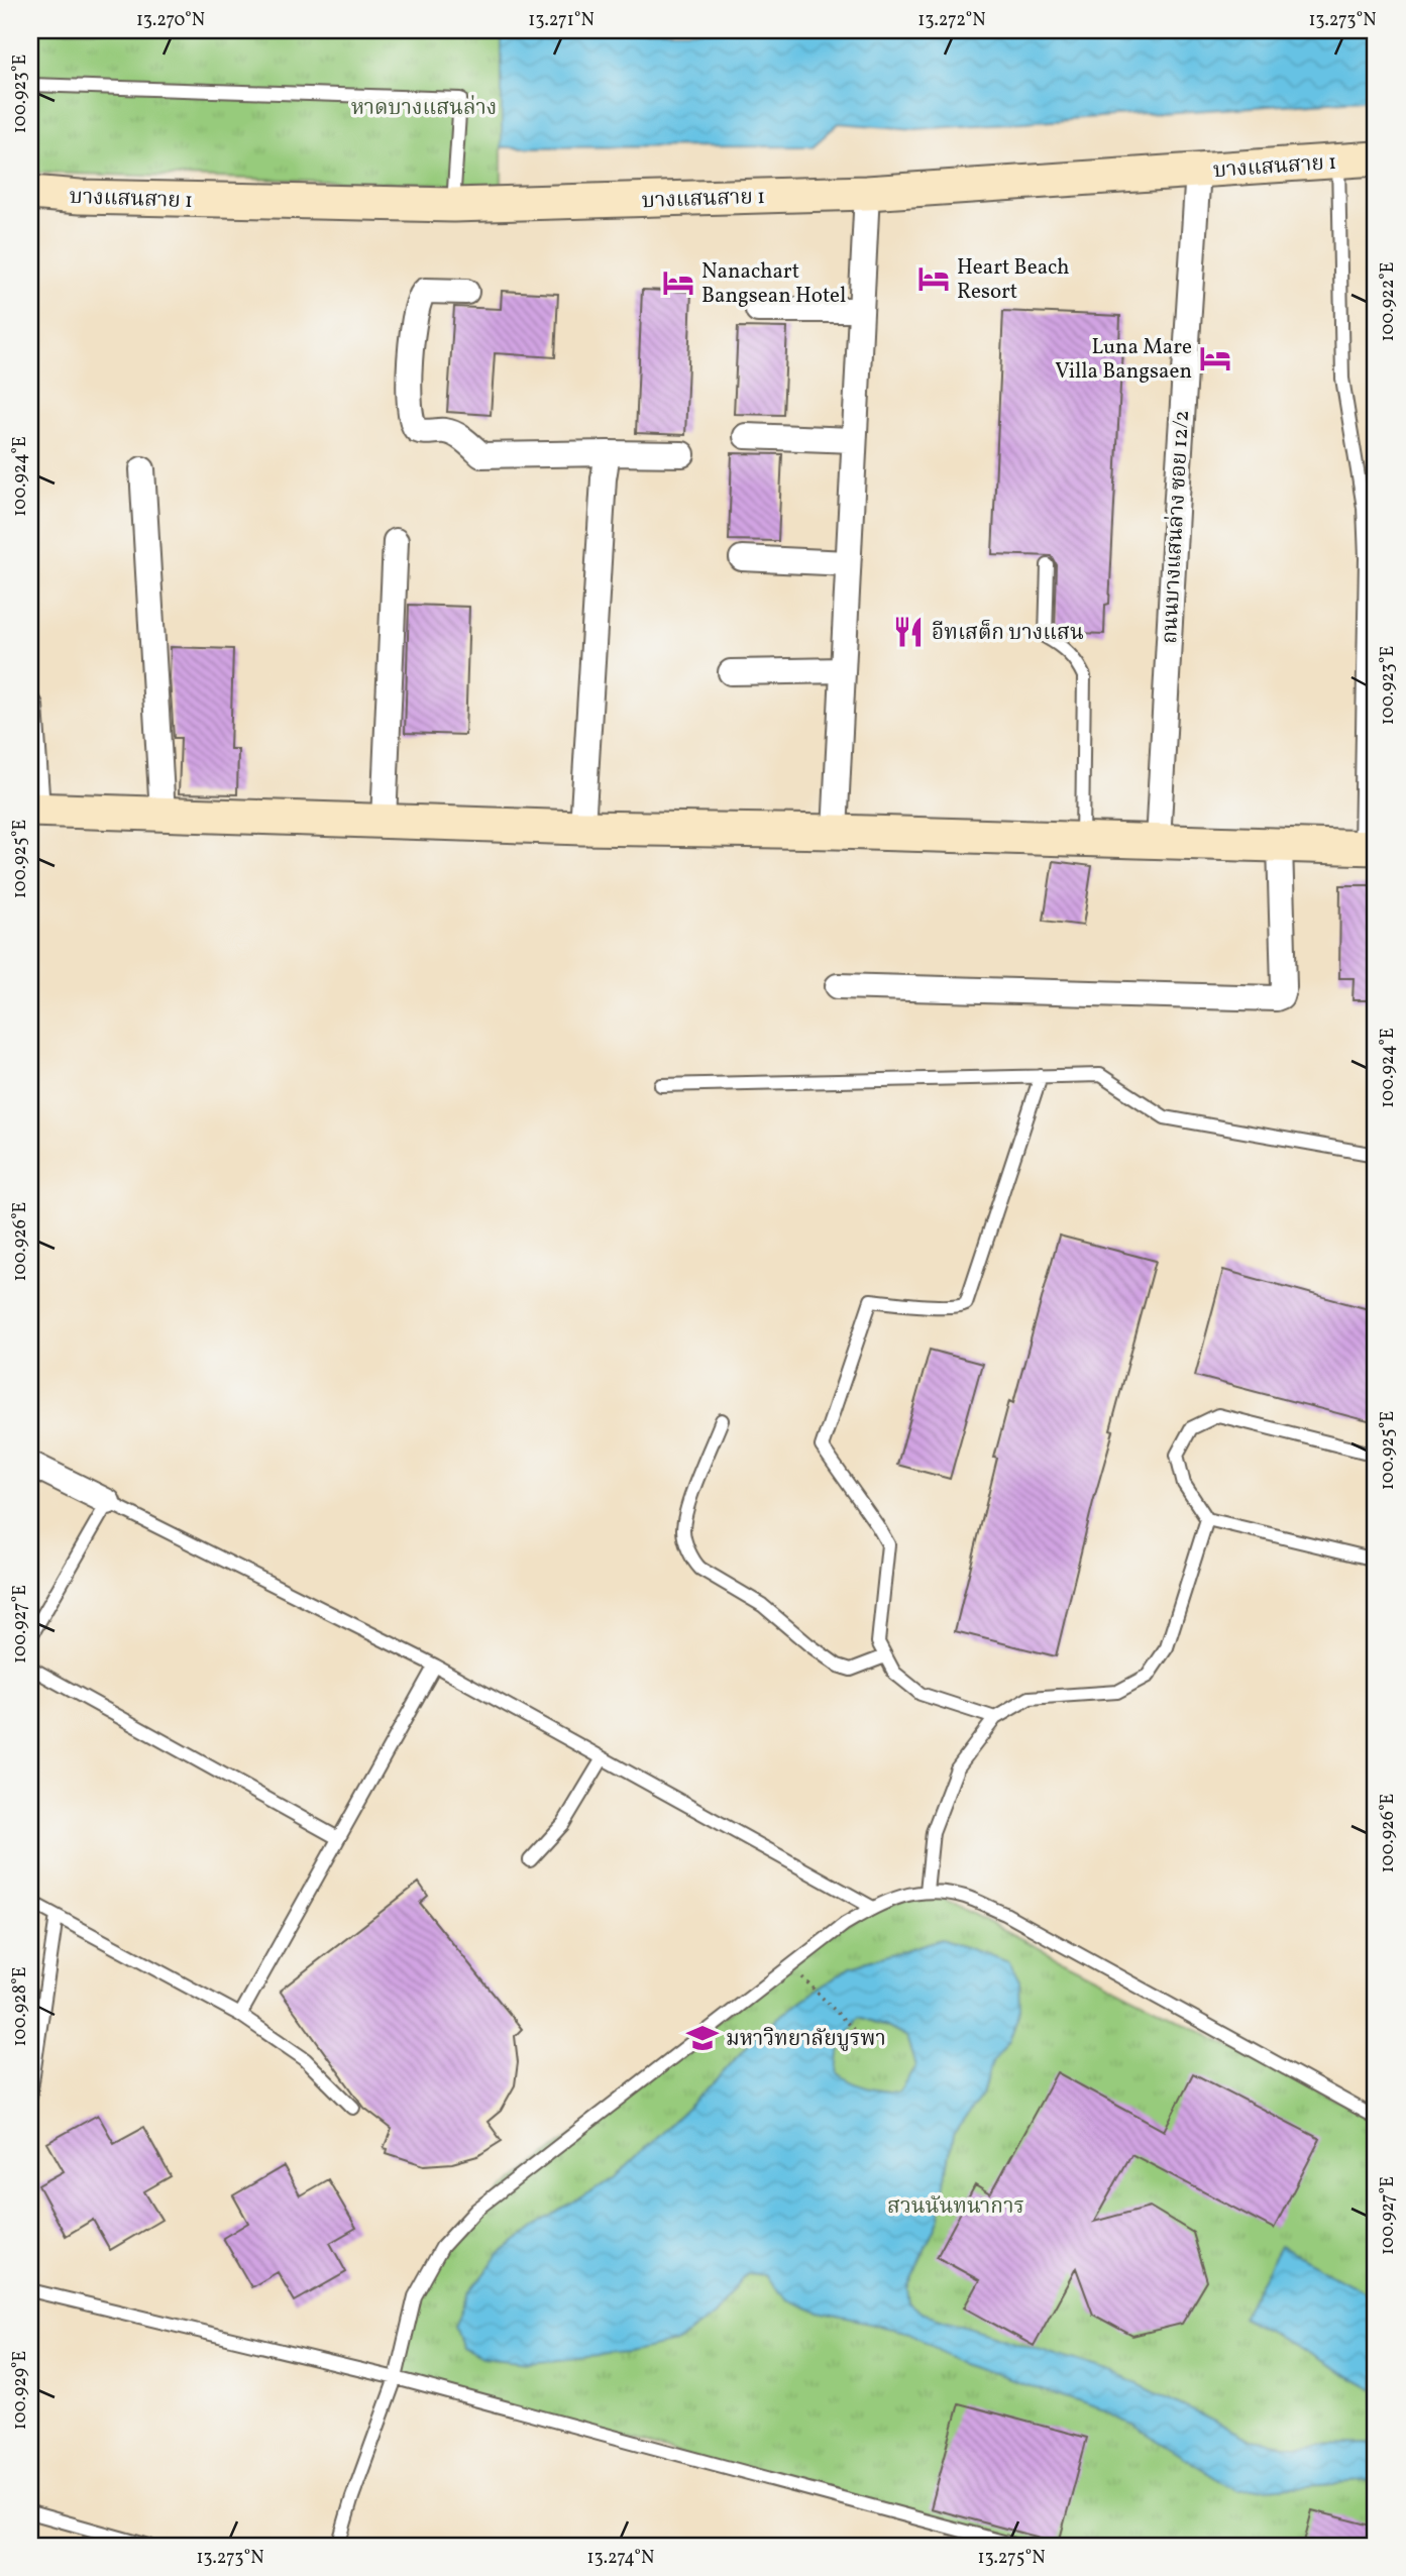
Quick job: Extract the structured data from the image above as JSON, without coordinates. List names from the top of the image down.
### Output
{
  "streets": {
    "street": ["บางแสนสาย 1", "ถนนบางแสนล่าง ซอย 12/2"]
  },
  "crossings": [
    ["บางแสนสาย 1", "ถนนบางแสนล่าง ซอย 12/2"]
  ],
  "parks": ["หาดบางแสนล่าง", "สวนนันทนาการ"],
  "places": {
    "hotel": ["Heart Beach Resort", "Nanachart Bangsean Hotel", "Luna Mare Villa Bangsaen"],
    "restaurant": ["อีทเสต็ก บางแสน"],
    "school or university": ["มหาวิทยาลัยบูรพา"]
  },
  "coordinates": [
    "13.270°N",
    "13.271°N",
    "13.272°N",
    "13.273°N",
    "100.923°E",
    "100.922°E",
    "100.924°E",
    "100.925°E",
    "100.926°E",
    "100.927°E",
    "100.928°E",
    "100.929°E",
    "13.274°N",
    "13.275°N"
  ]
}
